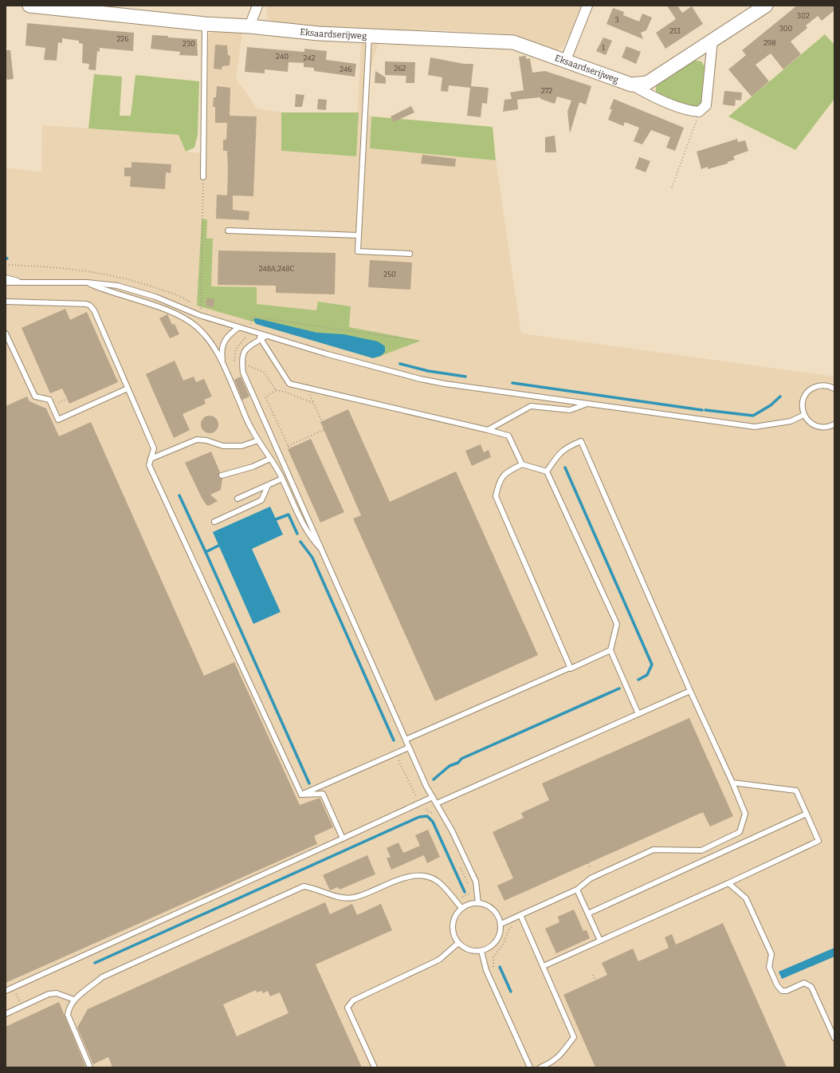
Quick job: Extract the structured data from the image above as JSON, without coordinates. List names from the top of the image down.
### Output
{
  "streets": {
    "street": ["Eksaardserijweg"]
  },
  "house_numbers": [
    "302",
    "3",
    "300",
    "213",
    "226",
    "298",
    "230",
    "1",
    "240",
    "242",
    "262",
    "246",
    "272",
    "248A;248C",
    "250"
  ]
}
